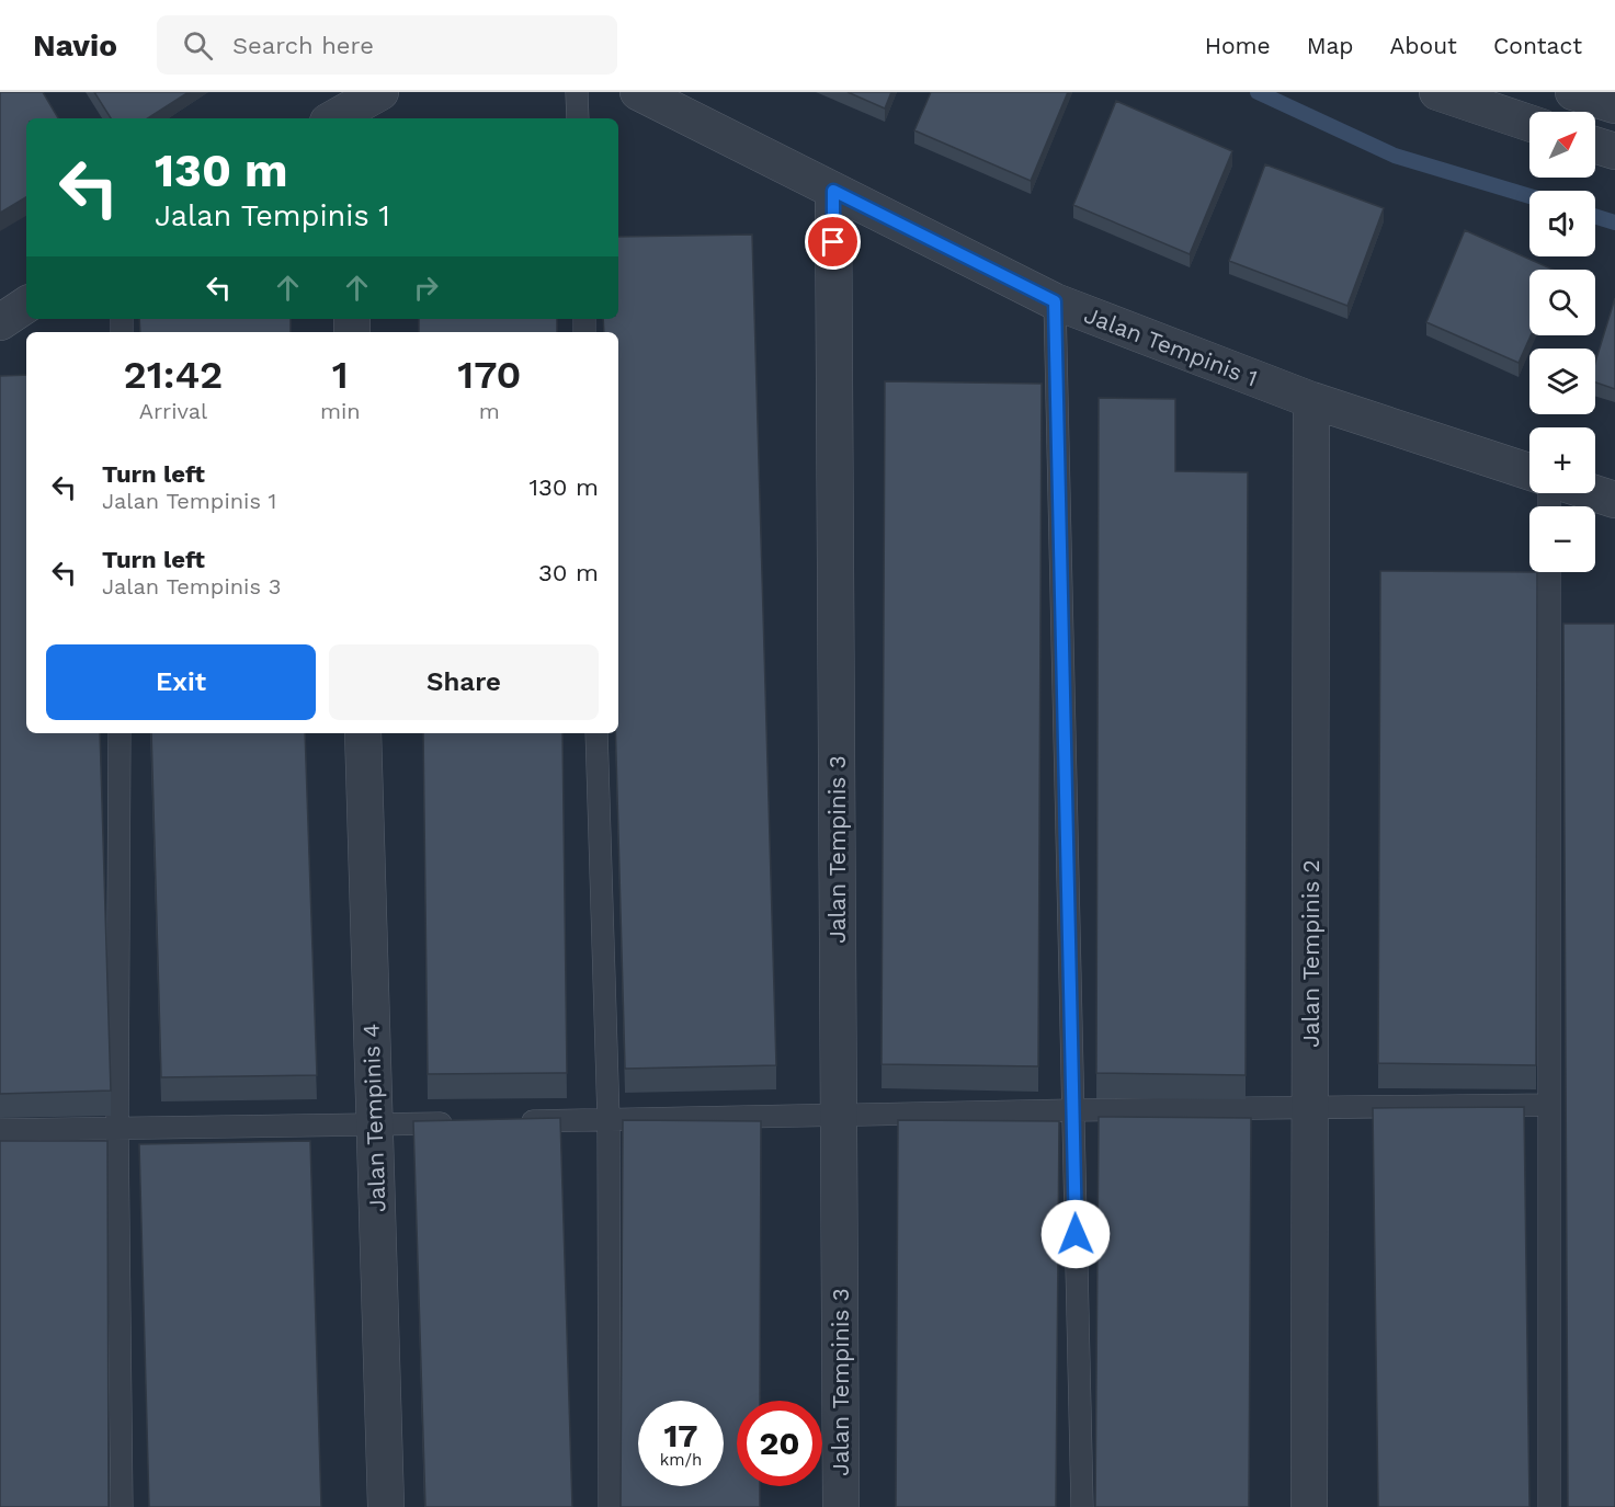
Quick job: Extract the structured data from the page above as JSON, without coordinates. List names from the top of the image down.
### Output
{
  "streets": {
    "street": [
      "Jalan Tempinis 1",
      "Jalan Tempinis 3",
      "Jalan Tempinis 2",
      "Jalan Tempinis 4"
    ]
  },
  "crossings": [
    ["Jalan Tempinis 1", "Jalan Tempinis 3"],
    ["Jalan Tempinis 1", "Jalan Tempinis 2"]
  ],
  "north": "top right",
  "page": {
    "header": "Navio",
    "search": "Search here",
    "nav": [
      "Home",
      "Map",
      "About",
      "Contact"
    ],
    "map_buttons": ["+", "−"],
    "turn": ["130 m", "Jalan Tempinis 1"],
    "eta": [
      "21:42",
      "Arrival",
      "1",
      "min",
      "170",
      "m"
    ],
    "list": [
      {
        "name": "Turn left",
        "note": "Jalan Tempinis 1",
        "value": "130 m"
      },
      {
        "name": "Turn left",
        "note": "Jalan Tempinis 3",
        "value": "30 m"
      }
    ],
    "buttons": ["Exit", "Share"],
    "speed": "17 km/h",
    "limit": "20"
  }
}
